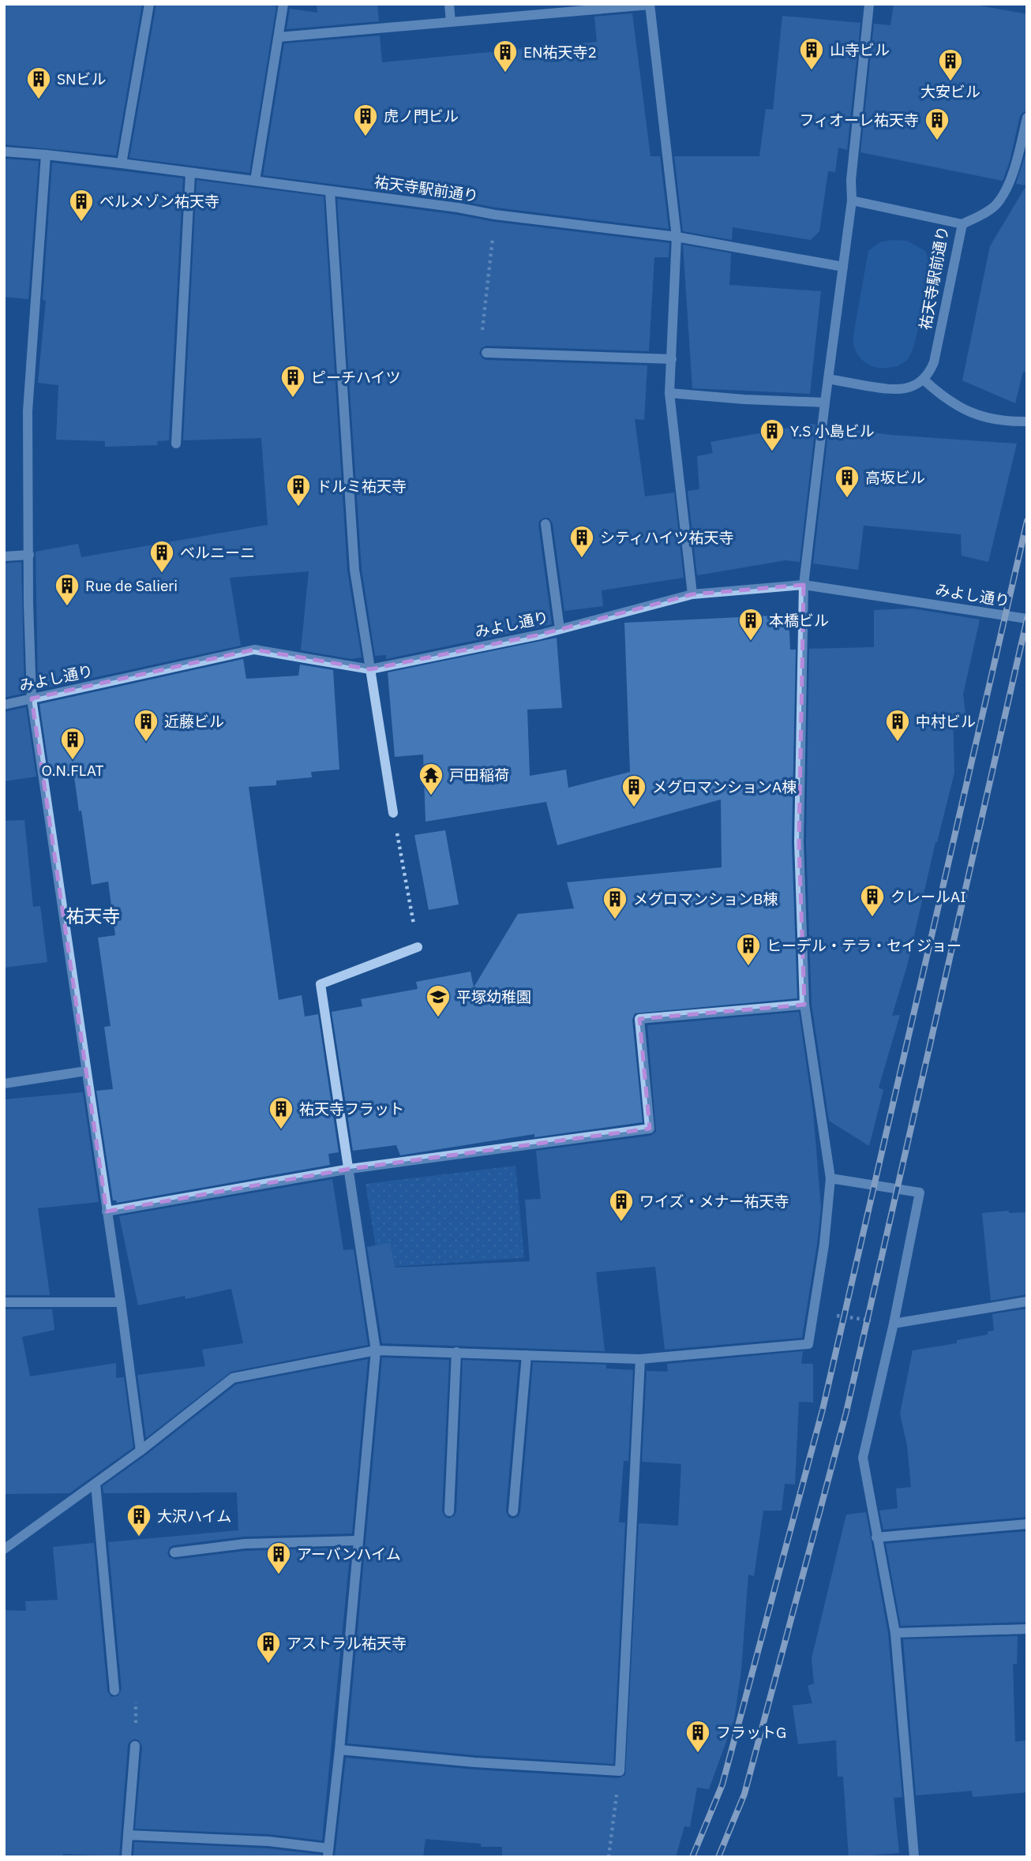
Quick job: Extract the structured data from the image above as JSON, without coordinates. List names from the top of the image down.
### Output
{
  "streets": {
    "street": ["祐天寺駅前通り", "みよし通り"]
  },
  "districts": ["祐天寺"],
  "places": {
    "building": [
      "山寺ビル",
      "EN祐天寺2",
      "大安ビル",
      "SNビル",
      "虎ノ門ビル",
      "フィオーレ祐天寺",
      "ベルメゾン祐天寺",
      "ピーチハイツ",
      "Y.S 小島ビル",
      "高坂ビル",
      "ドルミ祐天寺",
      "シティハイツ祐天寺",
      "ベルニーニ",
      "Rue de Salieri",
      "本橋ビル",
      "近藤ビル",
      "中村ビル",
      "O.N.FLAT",
      "メグロマンションA棟",
      "クレールAI",
      "メグロマンションB棟",
      "ヒーデル・テラ・セイジョー",
      "祐天寺フラット",
      "ワイズ・メナー祐天寺",
      "大沢ハイム",
      "アーバンハイム",
      "アストラル祐天寺",
      "フラットG"
    ],
    "temple": ["戸田稲荷"],
    "school or university": ["平塚幼稚園"]
  }
}
